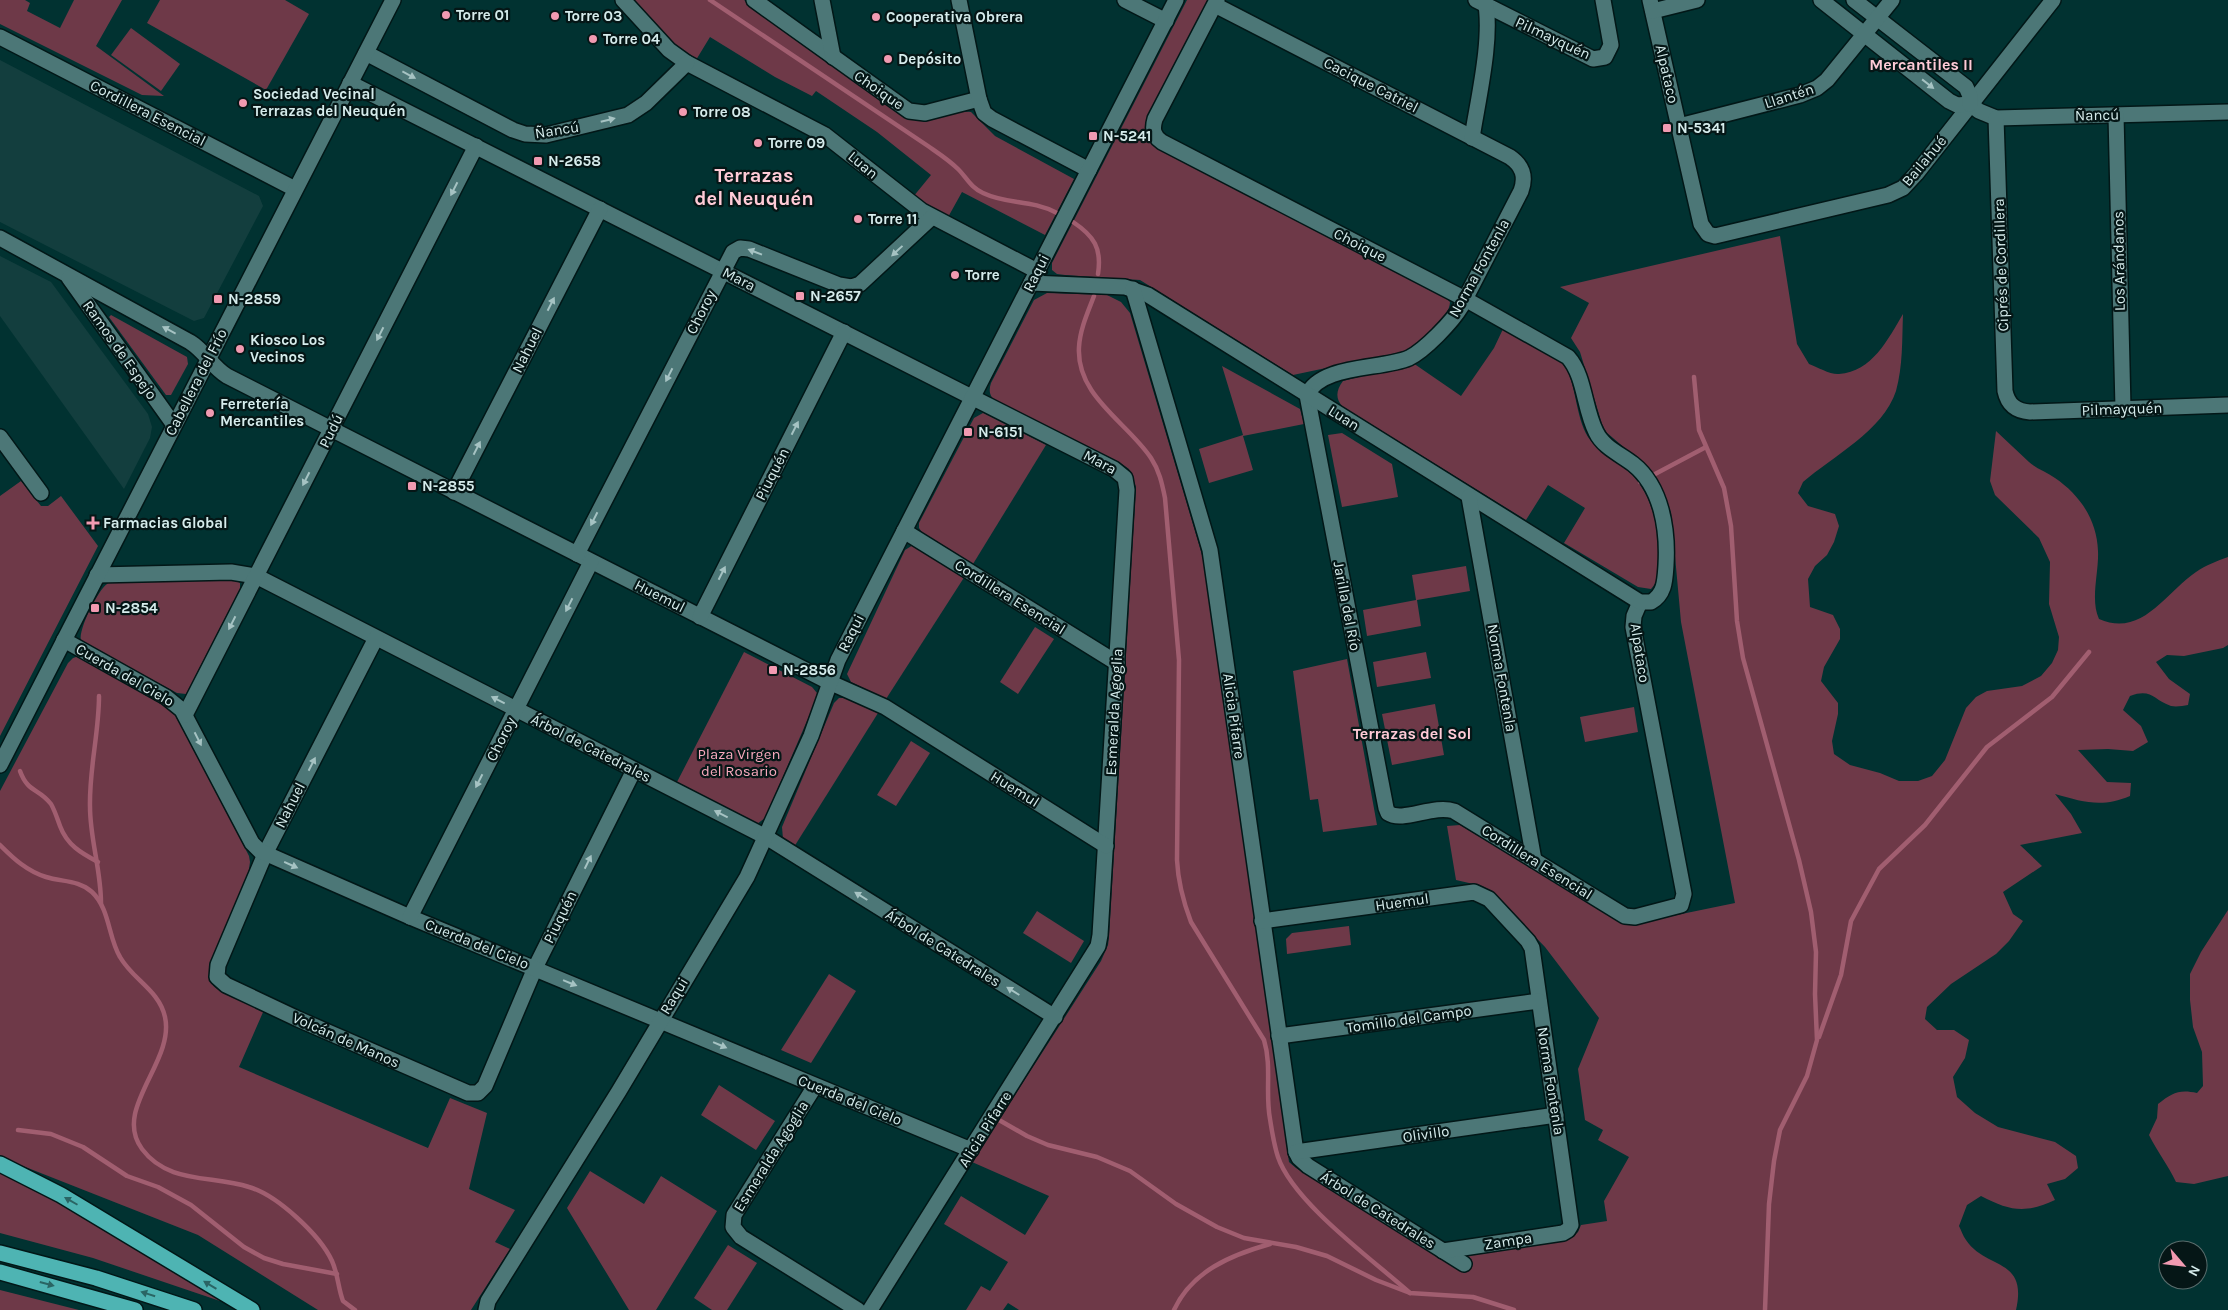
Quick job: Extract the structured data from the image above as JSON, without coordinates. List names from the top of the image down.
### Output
{
  "streets": {
    "street": [
      "Pilmayquén",
      "Alpataco",
      "Cacique Catriel",
      "Choique",
      "Llantén",
      "Cordillera Esencial",
      "Ñancú",
      "Bailahué",
      "Luan",
      "Los Arándanos",
      "Ciprés de Cordillera",
      "Norma Fontenla",
      "Raqui",
      "Mara",
      "Choroy",
      "Ramos de Espejo",
      "Nahuel",
      "Cabellera del Frío",
      "Pudú",
      "Piuquén",
      "Huemul",
      "Jarilla del Río",
      "Cuerda del Cielo",
      "Esmeralda Agoglia",
      "Alicia Pifarre",
      "Árbol de Catedrales",
      "Tomillo del Campo",
      "Volcán de Manos",
      "Olivillo",
      "Zampa"
    ]
  },
  "crossings": [
    ["Pilmayquén", "Los Arándanos"],
    ["Pilmayquén", "Ciprés de Cordillera"],
    ["Alpataco", "Choique"],
    ["Alpataco", "Llantén"],
    ["Alpataco", "Cordillera Esencial"],
    ["Alpataco", "Bailahué"],
    ["Alpataco", "Luan"],
    ["Cacique Catriel", "Choique"],
    ["Cacique Catriel", "Norma Fontenla"],
    ["Choique", "Norma Fontenla"],
    ["Llantén", "Ñancú"],
    ["Cordillera Esencial", "Norma Fontenla"],
    ["Cordillera Esencial", "Raqui"],
    ["Cordillera Esencial", "Cabellera del Frío"],
    ["Cordillera Esencial", "Jarilla del Río"],
    ["Cordillera Esencial", "Esmeralda Agoglia"],
    ["Ñancú", "Bailahué"],
    ["Ñancú", "Luan"],
    ["Ñancú", "Los Arándanos"],
    ["Ñancú", "Ciprés de Cordillera"],
    ["Ñancú", "Cabellera del Frío"],
    ["Luan", "Norma Fontenla"],
    ["Luan", "Raqui"],
    ["Luan", "Choroy"],
    ["Luan", "Jarilla del Río"],
    ["Luan", "Alicia Pifarre"],
    ["Norma Fontenla", "Huemul"],
    ["Norma Fontenla", "Jarilla del Río"],
    ["Norma Fontenla", "Tomillo del Campo"],
    ["Norma Fontenla", "Olivillo"],
    ["Norma Fontenla", "Zampa"],
    ["Raqui", "Mara"],
    ["Raqui", "Huemul"],
    ["Raqui", "Cuerda del Cielo"],
    ["Raqui", "Árbol de Catedrales"],
    ["Mara", "Choroy"],
    ["Mara", "Nahuel"],
    ["Mara", "Cabellera del Frío"],
    ["Mara", "Pudú"],
    ["Mara", "Piuquén"],
    ["Mara", "Esmeralda Agoglia"],
    ["Choroy", "Huemul"],
    ["Choroy", "Cuerda del Cielo"],
    ["Choroy", "Árbol de Catedrales"],
    ["Ramos de Espejo", "Cabellera del Frío"],
    ["Ramos de Espejo", "Huemul"],
    ["Nahuel", "Huemul"],
    ["Nahuel", "Cuerda del Cielo"],
    ["Nahuel", "Árbol de Catedrales"],
    ["Nahuel", "Volcán de Manos"],
    ["Cabellera del Frío", "Huemul"],
    ["Cabellera del Frío", "Cuerda del Cielo"],
    ["Cabellera del Frío", "Árbol de Catedrales"],
    ["Pudú", "Huemul"],
    ["Pudú", "Cuerda del Cielo"],
    ["Pudú", "Árbol de Catedrales"],
    ["Piuquén", "Huemul"],
    ["Piuquén", "Cuerda del Cielo"],
    ["Piuquén", "Árbol de Catedrales"],
    ["Piuquén", "Volcán de Manos"],
    ["Huemul", "Esmeralda Agoglia"],
    ["Huemul", "Alicia Pifarre"],
    ["Cuerda del Cielo", "Esmeralda Agoglia"],
    ["Cuerda del Cielo", "Alicia Pifarre"],
    ["Esmeralda Agoglia", "Alicia Pifarre"],
    ["Alicia Pifarre", "Árbol de Catedrales"],
    ["Alicia Pifarre", "Tomillo del Campo"],
    ["Alicia Pifarre", "Olivillo"],
    ["Árbol de Catedrales", "Olivillo"],
    ["Árbol de Catedrales", "Zampa"]
  ],
  "one_way": [
    "Ñancú",
    "Choroy",
    "Nahuel",
    "Pudú",
    "Piuquén",
    "Cuerda del Cielo",
    "Árbol de Catedrales"
  ],
  "districts": ["Mercantiles II", "Terrazas del Neuquén", "Terrazas del Sol"],
  "parks": ["Plaza Virgen del Rosario"],
  "places": {
    "other": [
      "Torre 01",
      "Torre 03",
      "Cooperativa Obrera",
      "Torre 04",
      "Depósito",
      "Sociedad Vecinal Terrazas del Neuquén",
      "Torre 08",
      "Torre 09",
      "Torre 11",
      "Torre",
      "Kiosco Los Vecinos",
      "Ferretería Mercantiles"
    ],
    "transit": [
      "N-5341",
      "N-5241",
      "N-2658",
      "N-2657",
      "N-2859",
      "N-6151",
      "N-2855",
      "N-2854",
      "N-2856"
    ],
    "health": ["Farmacias Global"]
  },
  "north": "bottom right"
}
